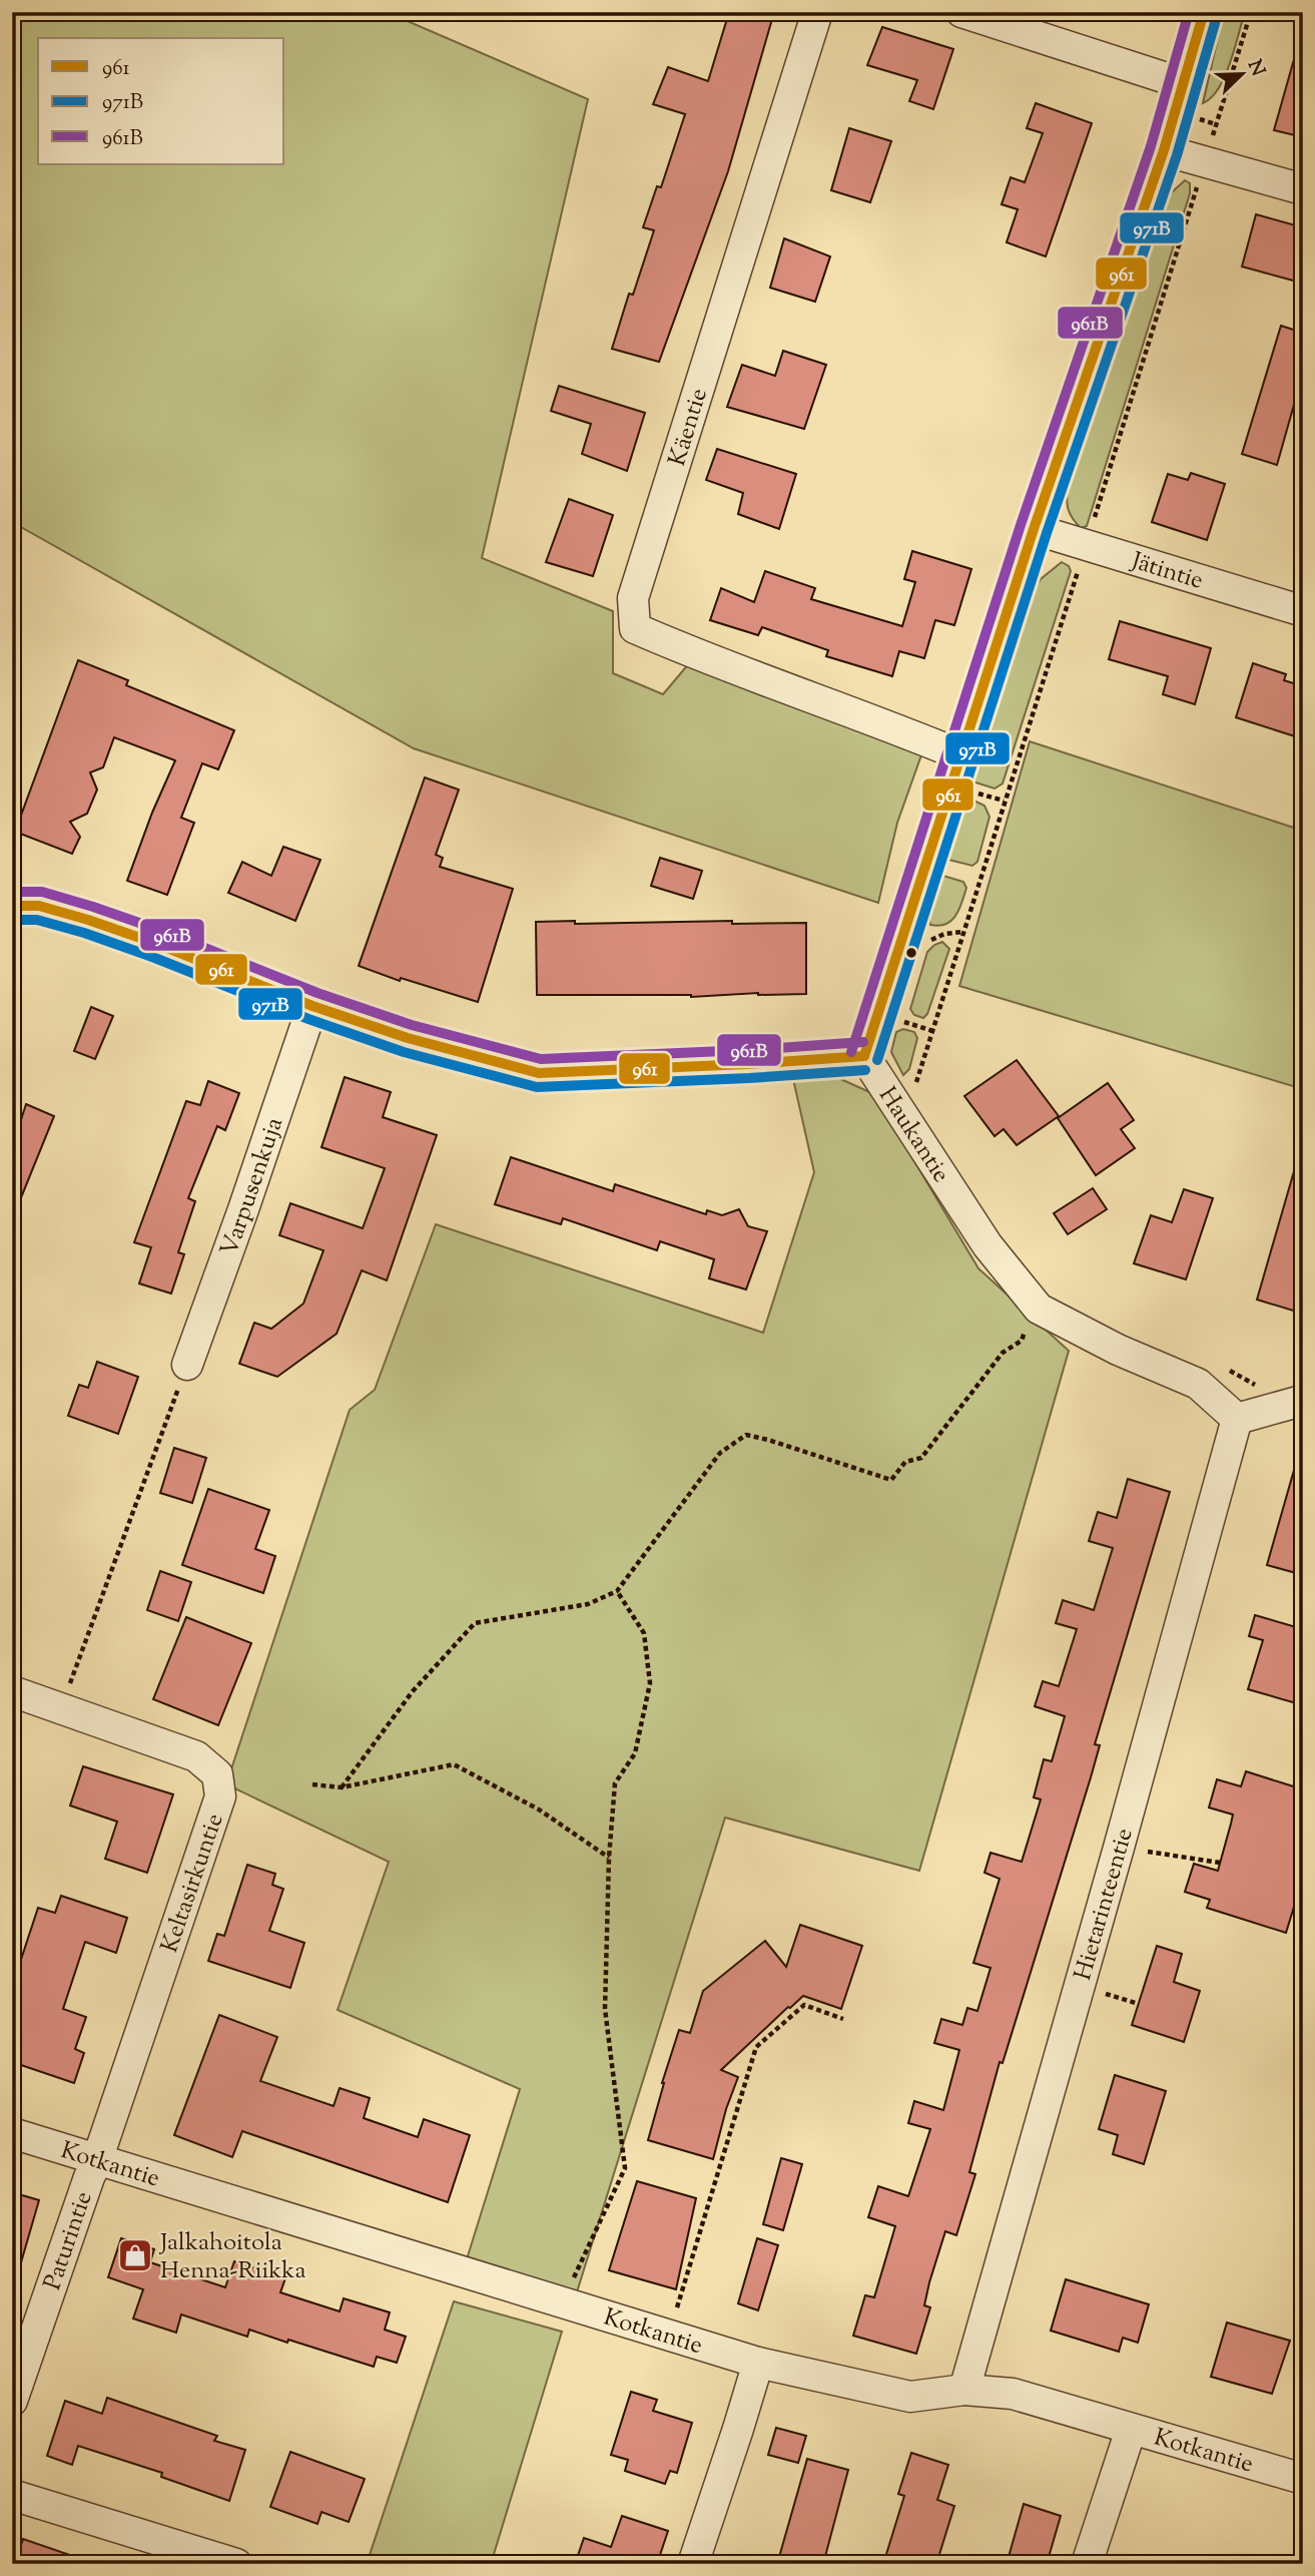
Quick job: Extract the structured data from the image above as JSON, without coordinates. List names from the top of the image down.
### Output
{
  "streets": {
    "street": [
      "Käentie",
      "Jätintie",
      "Haukantie",
      "Varpusenkuja",
      "Keltasirkuntie",
      "Hietarinteentie",
      "Kotkantie",
      "Paturintie"
    ]
  },
  "crossings": [
    ["Haukantie", "Hietarinteentie"],
    ["Keltasirkuntie", "Kotkantie"],
    ["Keltasirkuntie", "Paturintie"],
    ["Hietarinteentie", "Kotkantie"],
    ["Kotkantie", "Paturintie"]
  ],
  "places": {
    "shop": ["Jalkahoitola Henna-Riikka"]
  },
  "lines": ["transit line 961", "transit line 961B", "transit line 971B"],
  "legend": ["961", "971B", "961B"],
  "north": "top right"
}
